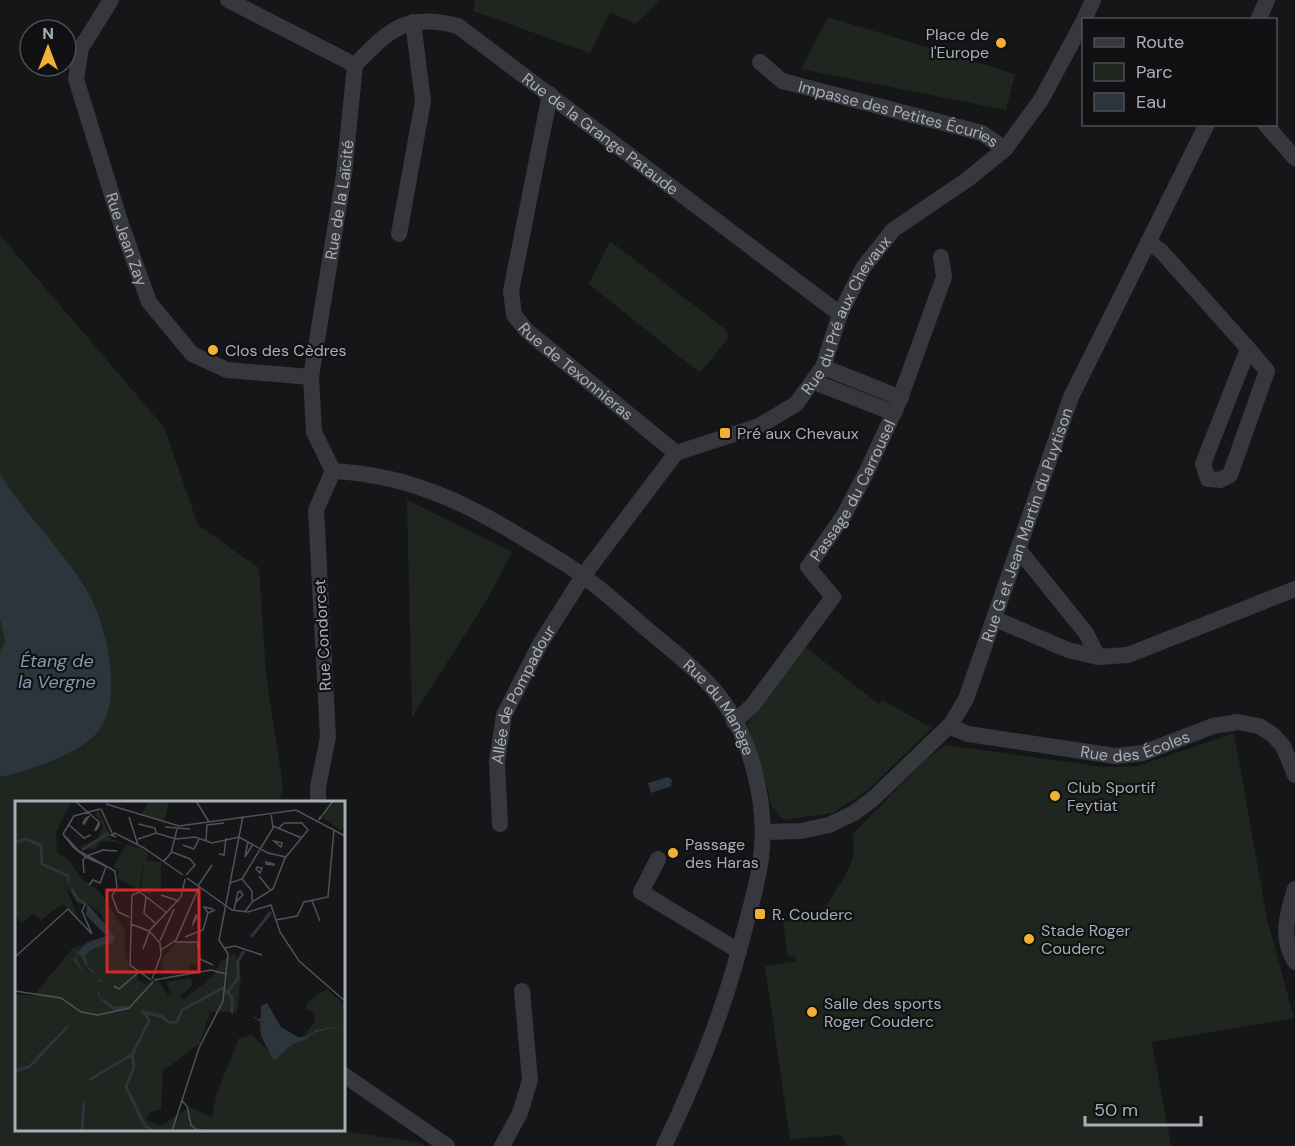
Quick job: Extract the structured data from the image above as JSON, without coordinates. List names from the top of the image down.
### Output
{
  "streets": {
    "street": [
      "Impasse des Petites Écuries",
      "Rue de la Grange Pataude",
      "Rue de la Laïcité",
      "Rue Jean Zay",
      "Rue du Pré aux Chevaux",
      "Rue de Texonnieras",
      "Passage du Carrousel",
      "Rue G et Jean Martin du Puytison",
      "Rue Condorcet",
      "Allée de Pompadour",
      "Rue du Manège",
      "Rue des Écoles"
    ]
  },
  "crossings": [
    ["Impasse des Petites Écuries", "Rue du Pré aux Chevaux"],
    ["Rue de la Grange Pataude", "Rue de la Laïcité"],
    ["Rue de la Grange Pataude", "Rue du Pré aux Chevaux"],
    ["Rue de la Grange Pataude", "Rue de Texonnieras"],
    ["Rue de la Laïcité", "Rue Jean Zay"],
    ["Rue de la Laïcité", "Rue Condorcet"],
    ["Rue de la Laïcité", "Rue du Manège"],
    ["Rue du Pré aux Chevaux", "Rue de Texonnieras"],
    ["Passage du Carrousel", "Rue du Manège"],
    ["Rue G et Jean Martin du Puytison", "Rue du Manège"],
    ["Rue G et Jean Martin du Puytison", "Rue des Écoles"],
    ["Rue Condorcet", "Rue du Manège"],
    ["Allée de Pompadour", "Rue du Manège"]
  ],
  "water": ["Étang de la Vergne"],
  "places": {
    "other": [
      "Place de l'Europe",
      "Clos des Cèdres",
      "Club Sportif Feytiat",
      "Passage des Haras",
      "Stade Roger Couderc",
      "Salle des sports Roger Couderc"
    ],
    "transit": ["Pré aux Chevaux", "R. Couderc"]
  },
  "legend": ["Route", "Parc", "Eau"],
  "scale_bar": "50 m",
  "north": "top"
}
